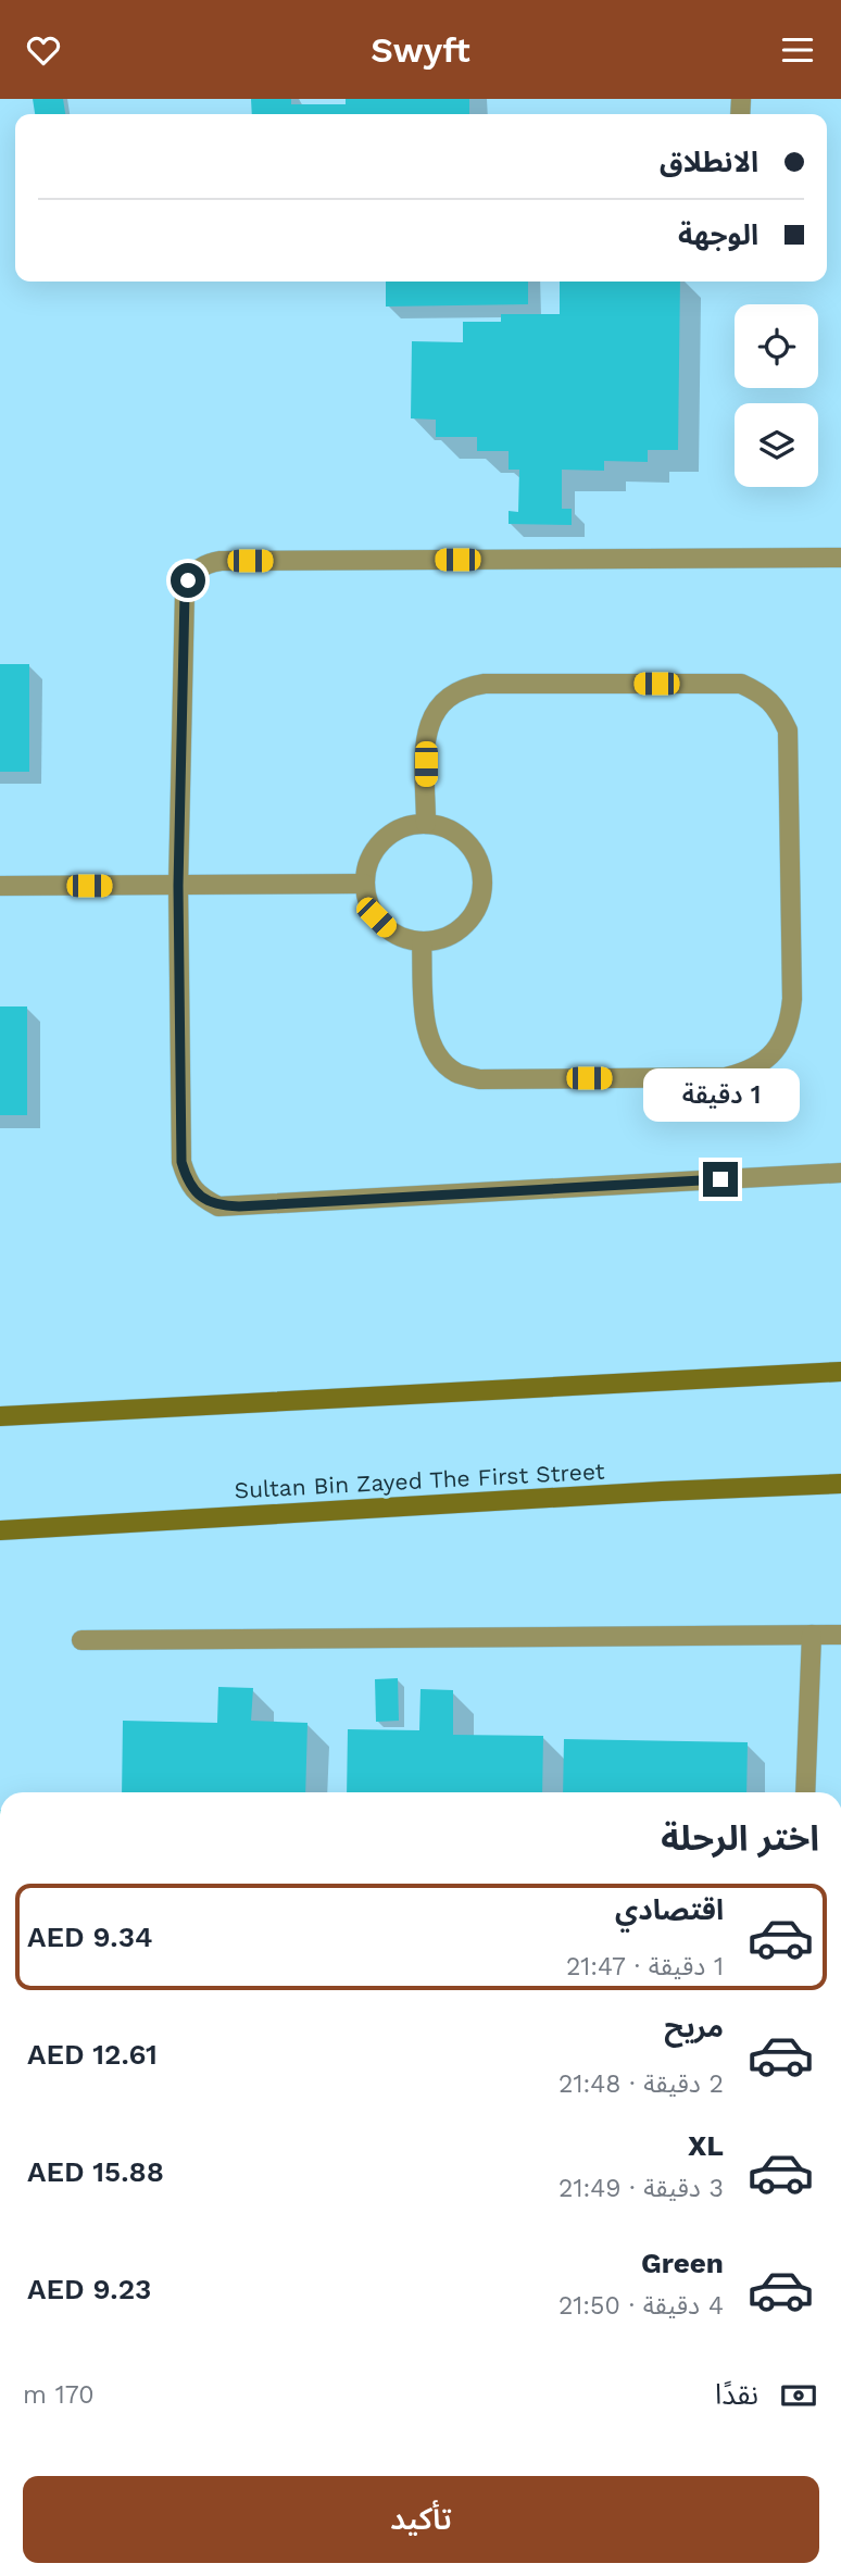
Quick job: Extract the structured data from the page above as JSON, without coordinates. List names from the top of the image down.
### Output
{
  "streets": {
    "main road": ["Sultan Bin Zayed The First Street"]
  },
  "page": {
    "header": "Swyft",
    "banner": ["الانطلاق", "الوجهة"],
    "bubble": "1 دقيقة",
    "heading": "اختر الرحلة",
    "list": [
      {
        "name": "اقتصادي",
        "note": "1 دقيقة · 21:47",
        "value": "AED 9.34"
      },
      {
        "name": "مريح",
        "note": "2 دقيقة · 21:48",
        "value": "AED 12.61"
      },
      {
        "name": "XL",
        "note": "3 دقيقة · 21:49",
        "value": "AED 15.88"
      },
      {
        "name": "Green",
        "note": "4 دقيقة · 21:50",
        "value": "AED 9.23"
      }
    ],
    "pay": ["نقدًا", "170 m"],
    "buttons": "تأكيد"
  }
}
